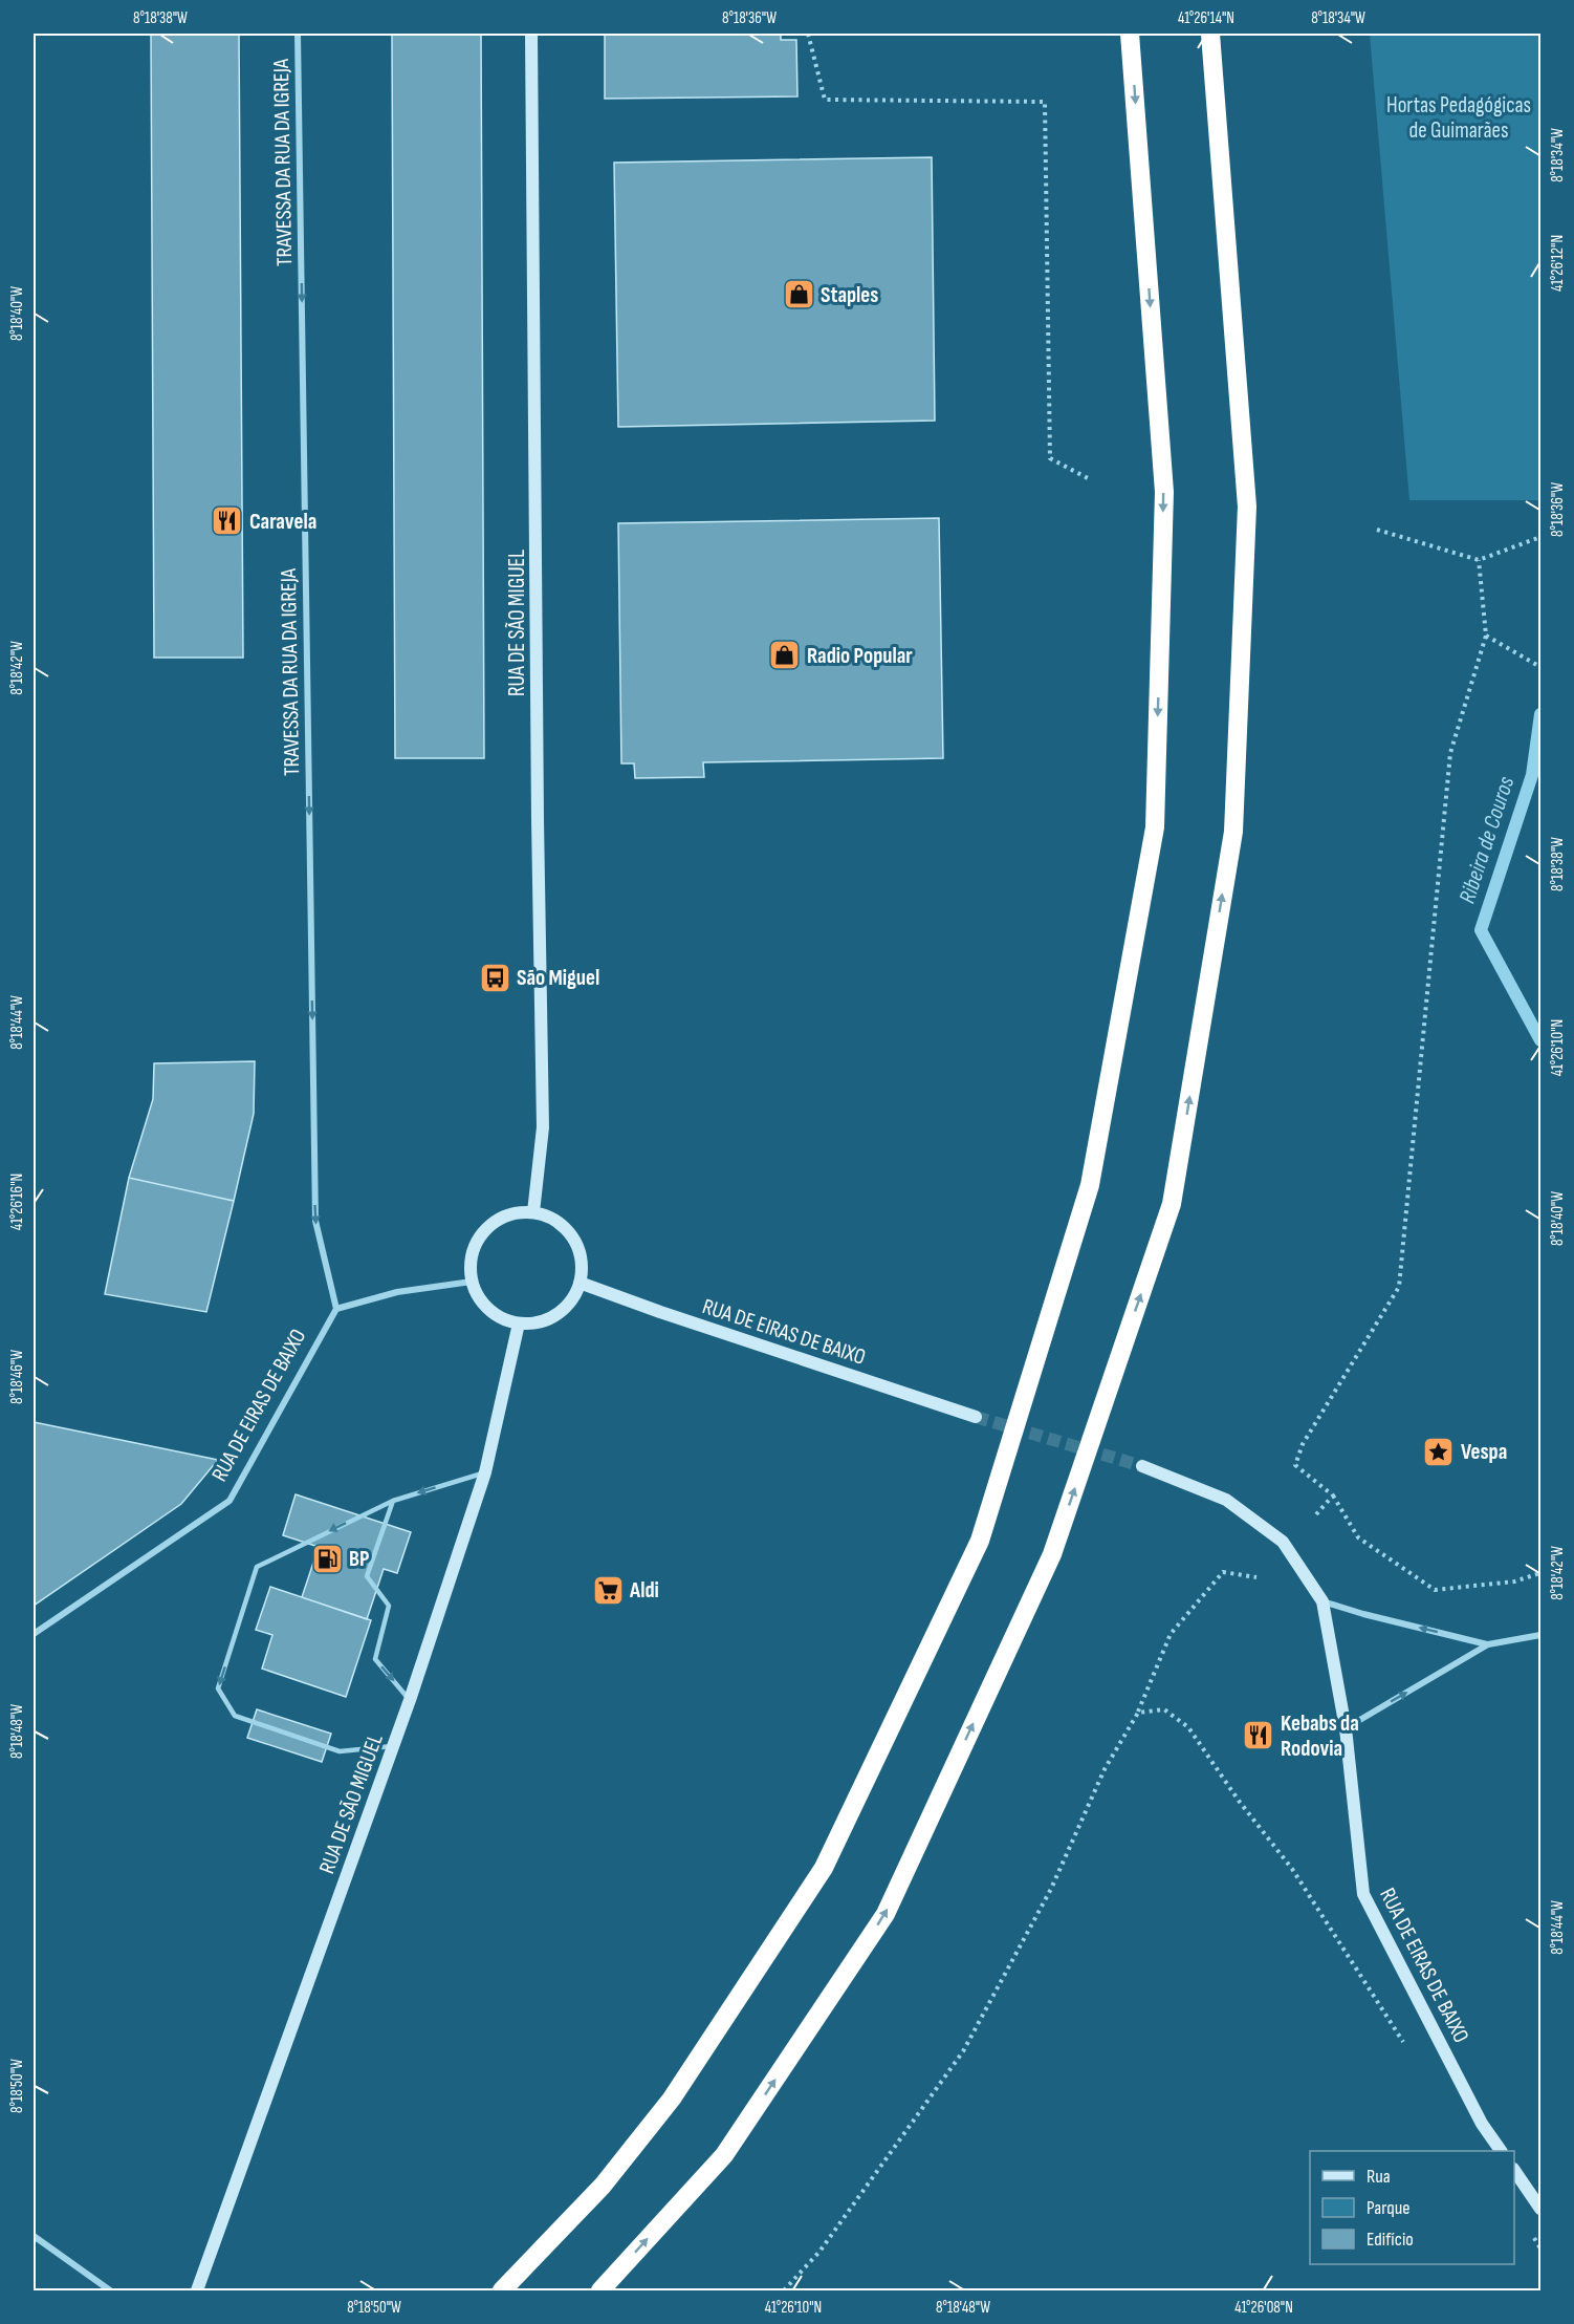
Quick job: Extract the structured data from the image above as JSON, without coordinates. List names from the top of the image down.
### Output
{
  "streets": {
    "main road": ["RUA DE SÃO MIGUEL", "RUA DE EIRAS DE BAIXO"],
    "street": ["TRAVESSA DA RUA DA IGREJA"]
  },
  "crossings": [
    ["TRAVESSA DA RUA DA IGREJA", "RUA DE EIRAS DE BAIXO"],
    ["RUA DE SÃO MIGUEL", "RUA DE EIRAS DE BAIXO"]
  ],
  "one_way": ["TRAVESSA DA RUA DA IGREJA"],
  "water": ["Ribeira de Couros"],
  "parks": ["Hortas Pedagógicas de Guimarães"],
  "places": {
    "shop": ["Staples", "Radio Popular"],
    "restaurant": ["Caravela", "Kebabs da Rodovia"],
    "bus stop": ["São Miguel"],
    "place": ["Vespa"],
    "fuel station": ["BP"],
    "supermarket": ["Aldi"]
  },
  "legend": ["Rua", "Parque", "Edifício"],
  "coordinates": [
    "8°18'38\"W",
    "8°18'36\"W",
    "41°26'14\"N",
    "8°18'34\"W",
    "41°26'12\"N",
    "8°18'40\"W",
    "8°18'42\"W",
    "8°18'44\"W",
    "41°26'10\"N",
    "41°26'16\"N",
    "8°18'46\"W",
    "8°18'48\"W",
    "8°18'50\"W",
    "41°26'08\"N"
  ]
}
